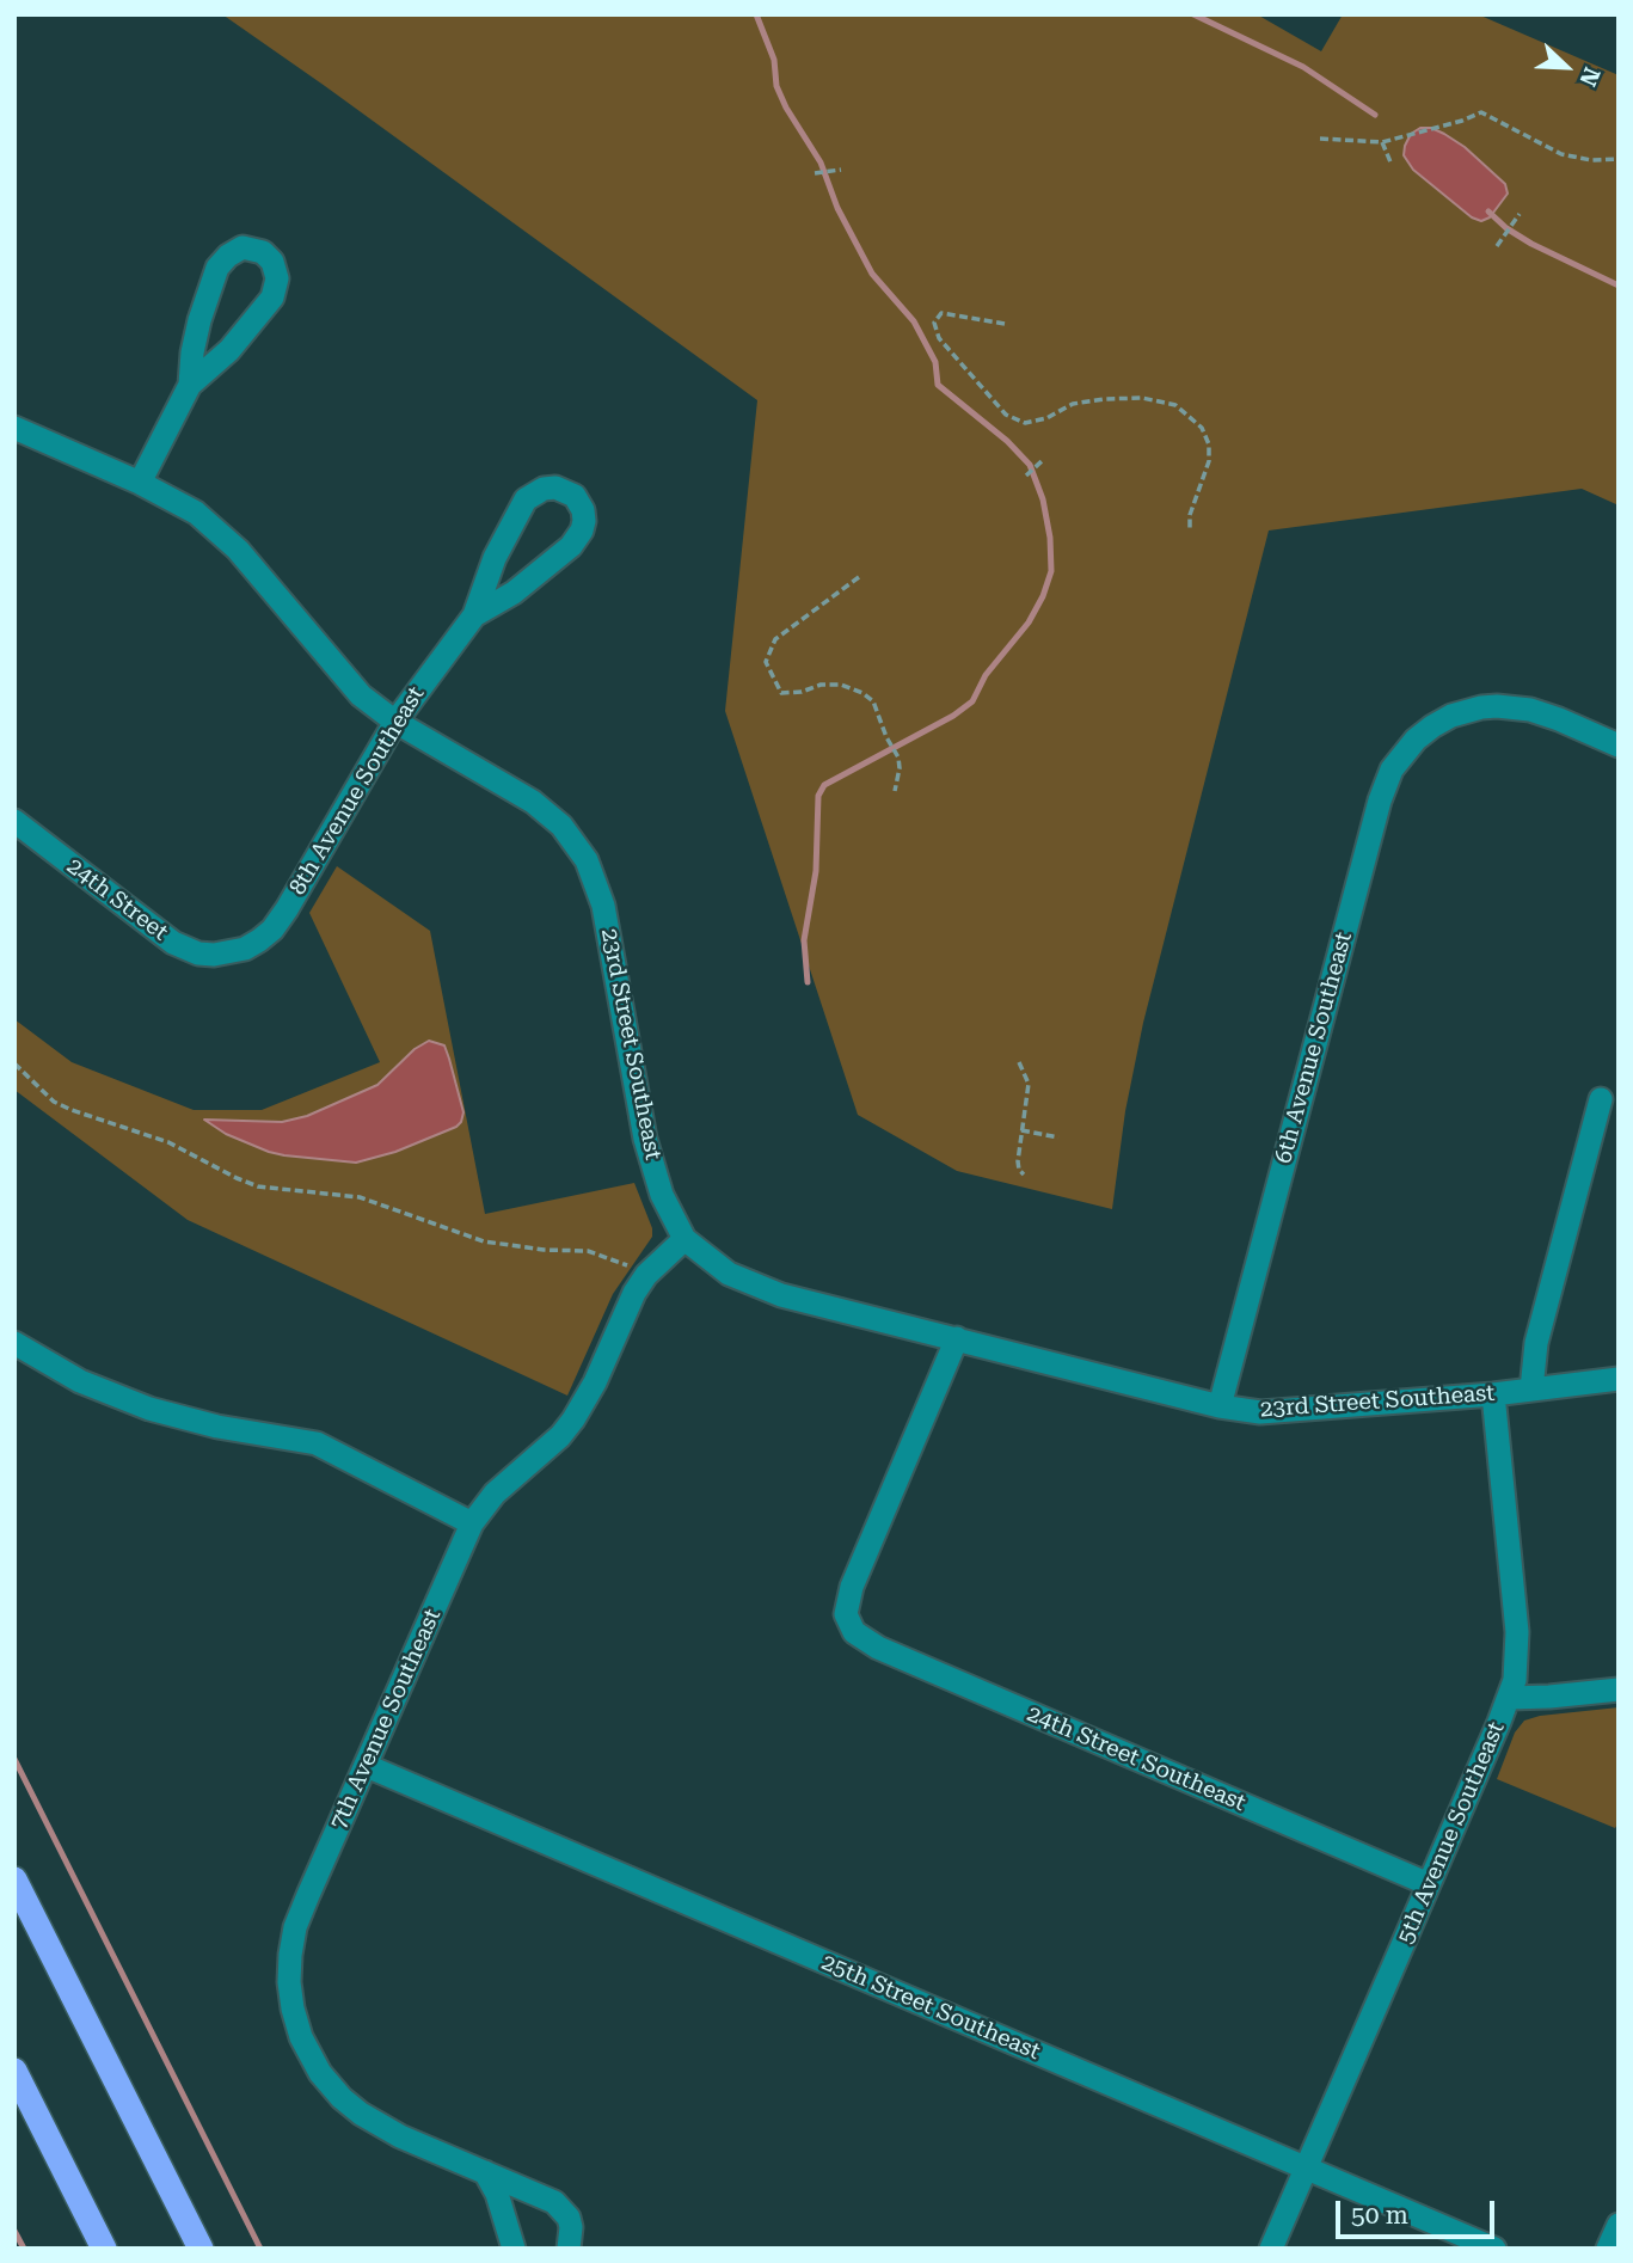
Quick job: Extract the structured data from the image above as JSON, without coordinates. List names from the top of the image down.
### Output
{
  "streets": {
    "street": [
      "8th Avenue Southeast",
      "24th Street",
      "23rd Street Southeast",
      "6th Avenue Southeast",
      "7th Avenue Southeast",
      "24th Street Southeast",
      "5th Avenue Southeast",
      "25th Street Southeast"
    ]
  },
  "crossings": [
    ["8th Avenue Southeast", "24th Street"],
    ["8th Avenue Southeast", "23rd Street Southeast"],
    ["23rd Street Southeast", "6th Avenue Southeast"],
    ["23rd Street Southeast", "7th Avenue Southeast"],
    ["23rd Street Southeast", "24th Street Southeast"],
    ["23rd Street Southeast", "5th Avenue Southeast"],
    ["7th Avenue Southeast", "25th Street Southeast"],
    ["24th Street Southeast", "5th Avenue Southeast"],
    ["5th Avenue Southeast", "25th Street Southeast"]
  ],
  "scale_bar": "50 m",
  "north": "bottom right"
}
